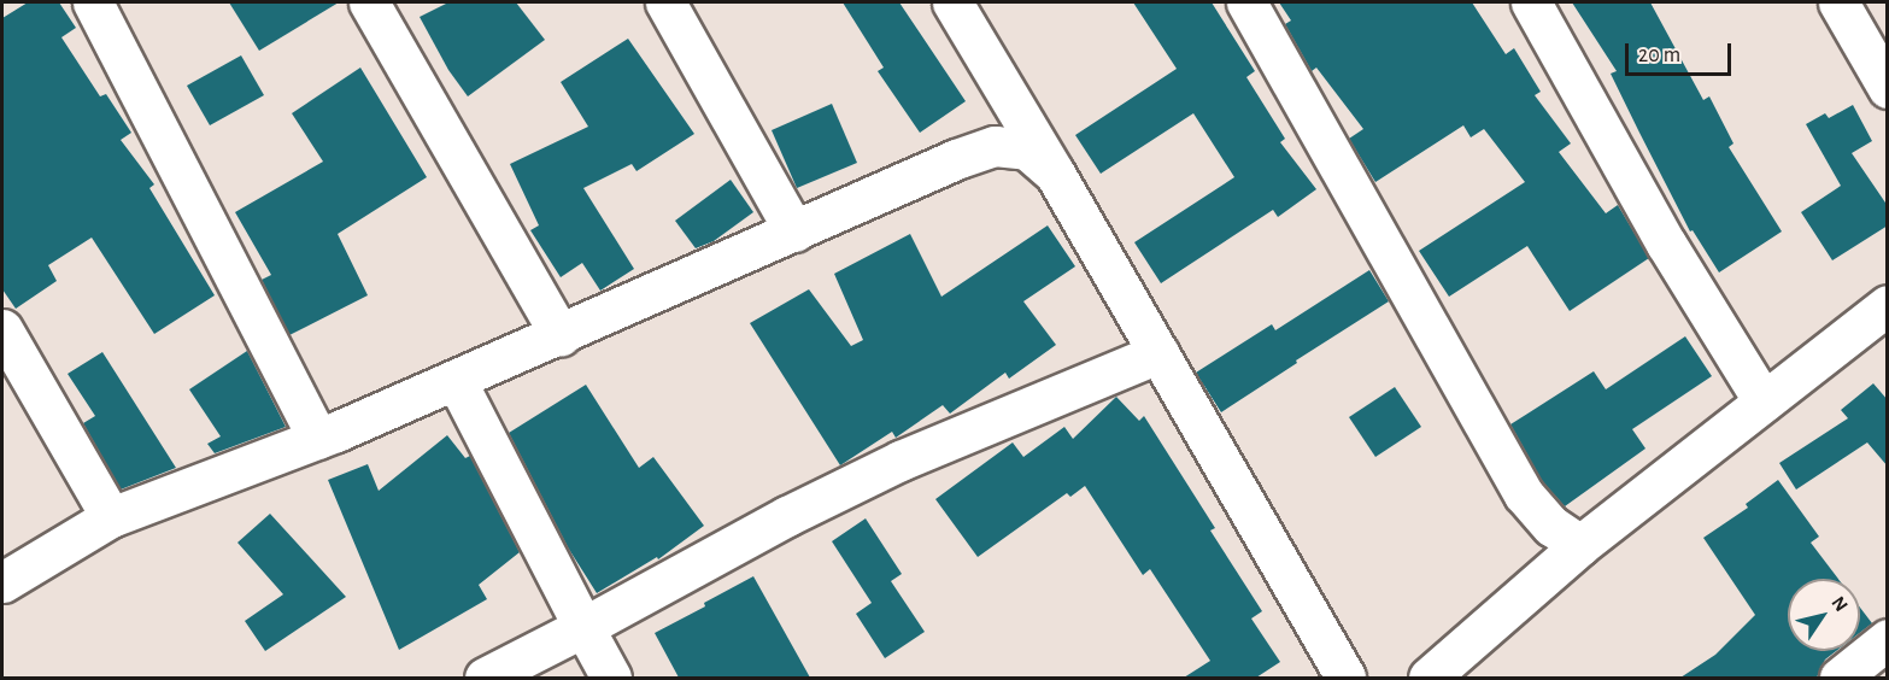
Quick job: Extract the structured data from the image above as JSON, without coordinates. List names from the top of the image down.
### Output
{
  "scale_bar": "20 m",
  "north": "top right"
}
